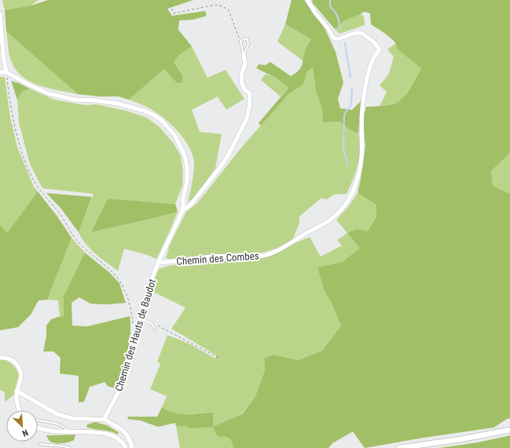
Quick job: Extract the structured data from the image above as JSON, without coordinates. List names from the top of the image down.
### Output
{
  "streets": {
    "street": ["Chemin des Combes", "Chemin des Hauts de Baudot"]
  },
  "crossings": [
    ["Chemin des Combes", "Chemin des Hauts de Baudot"]
  ],
  "north": "bottom right"
}
